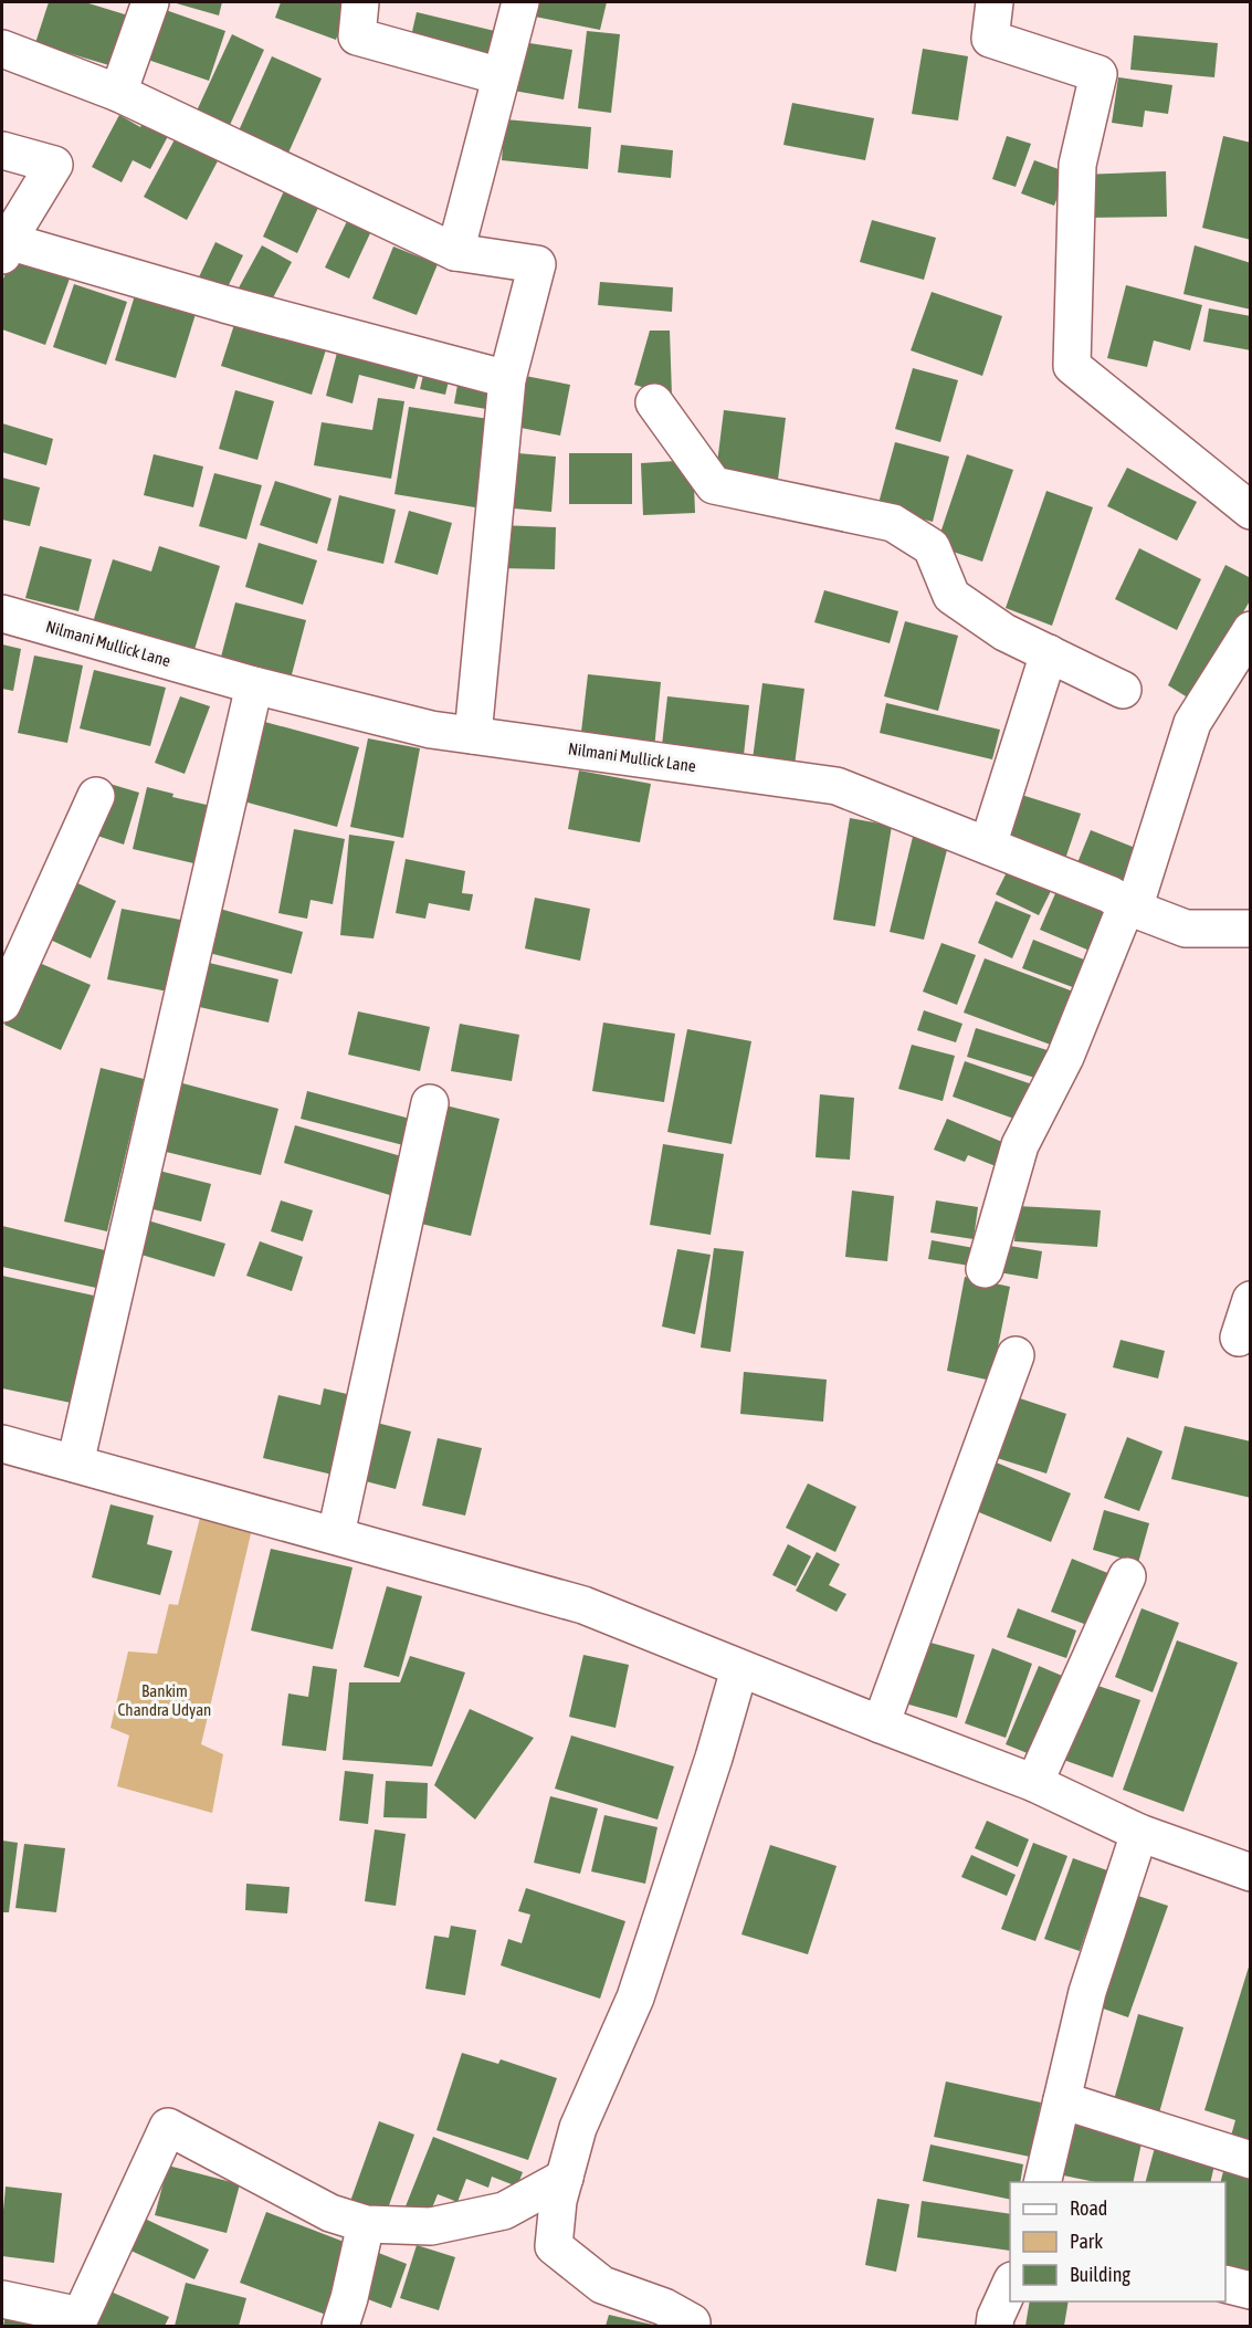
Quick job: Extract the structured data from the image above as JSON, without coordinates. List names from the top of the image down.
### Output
{
  "streets": {
    "street": ["Nilmani Mullick Lane"]
  },
  "parks": ["Bankim Chandra Udyan"],
  "legend": ["Road", "Park", "Building"]
}
